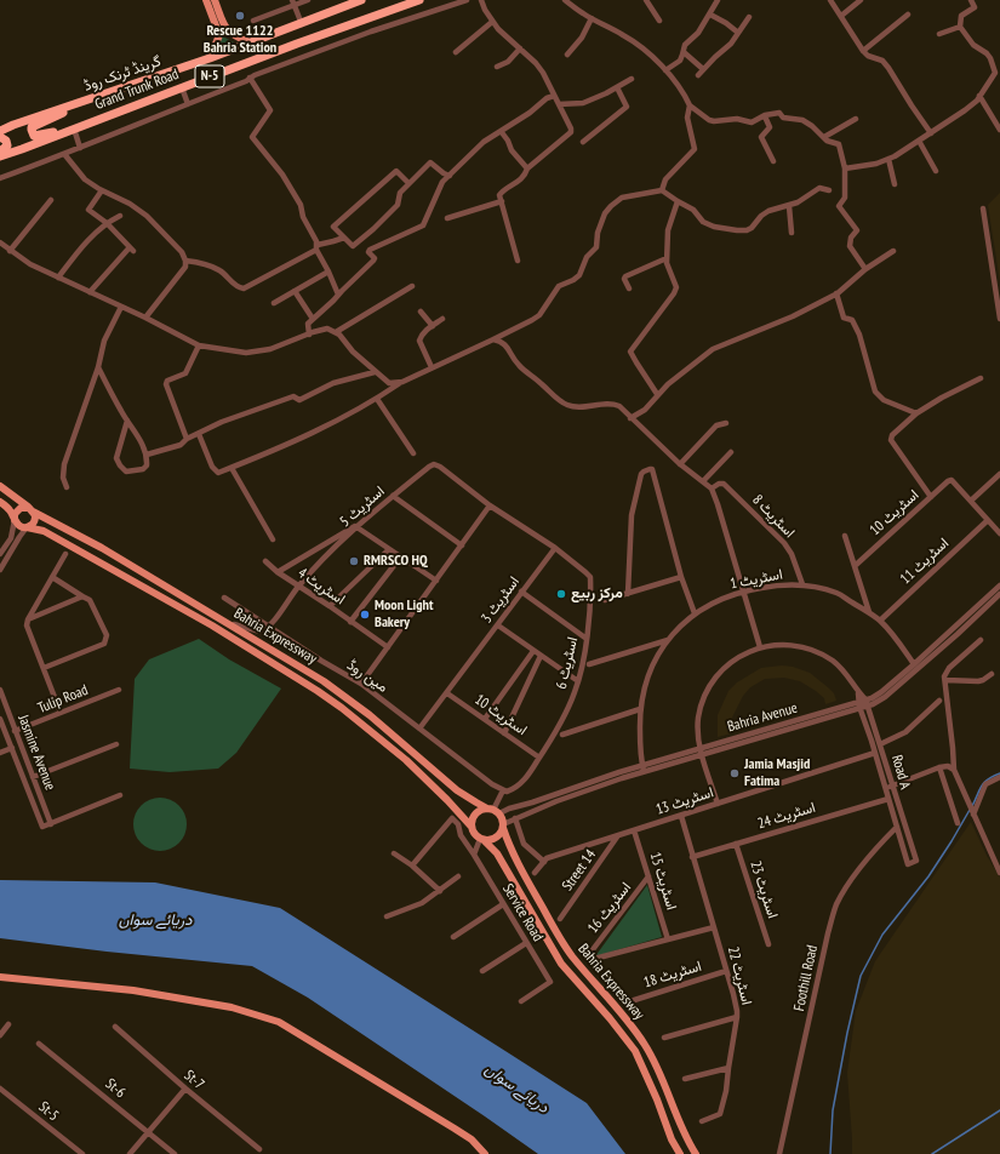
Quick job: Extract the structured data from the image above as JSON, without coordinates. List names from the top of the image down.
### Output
{
  "streets": {
    "highway": ["گرینڈ ٹرنک روڈ", "N-5", "Grand Trunk Road"],
    "main road": ["Bahria Expressway"],
    "street": [
      "اسٹریٹ 5",
      "اسٹریٹ 10",
      "اسٹریٹ 8",
      "اسٹریٹ 11",
      "اسٹریٹ 1",
      "اسٹریٹ 4",
      "اسٹریٹ 3",
      "اسٹریٹ 6",
      "مین روڈ",
      "Tulip Road",
      "Bahria Avenue",
      "Jasmine Avenue",
      "Road A",
      "اسٹریٹ 13",
      "اسٹریٹ 24",
      "Street 14",
      "اسٹریٹ 15",
      "اسٹریٹ 23",
      "اسٹریٹ 16",
      "Service Road",
      "اسٹریٹ 18",
      "اسٹریٹ 22",
      "Foothill Road",
      "St-7",
      "St-6",
      "St-5"
    ]
  },
  "crossings": [
    ["اسٹریٹ 5", "اسٹریٹ 4"],
    ["اسٹریٹ 5", "مین روڈ"],
    ["اسٹریٹ 10", "اسٹریٹ 3"],
    ["اسٹریٹ 10", "اسٹریٹ 6"],
    ["اسٹریٹ 8", "اسٹریٹ 1"],
    ["اسٹریٹ 11", "اسٹریٹ 1"],
    ["اسٹریٹ 1", "Bahria Avenue"],
    ["اسٹریٹ 3", "اسٹریٹ 6"],
    ["اسٹریٹ 3", "مین روڈ"],
    ["Bahria Expressway", "Bahria Avenue"],
    ["اسٹریٹ 6", "مین روڈ"],
    ["Tulip Road", "Jasmine Avenue"],
    ["Bahria Avenue", "Road A"],
    ["Road A", "اسٹریٹ 13"],
    ["Road A", "اسٹریٹ 24"],
    ["Road A", "Foothill Road"],
    ["اسٹریٹ 13", "Street 14"],
    ["اسٹریٹ 13", "اسٹریٹ 15"],
    ["اسٹریٹ 13", "اسٹریٹ 22"],
    ["اسٹریٹ 24", "اسٹریٹ 23"],
    ["اسٹریٹ 24", "اسٹریٹ 22"],
    ["اسٹریٹ 15", "اسٹریٹ 16"],
    ["اسٹریٹ 18", "اسٹریٹ 22"]
  ],
  "water": ["دریائے سواں"],
  "places": [
    "Rescue 1122 Bahria Station",
    "RMRSCO HQ",
    "مرکز ربیع",
    "Moon Light Bakery",
    "Jamia Masjid Fatima"
  ]
}
